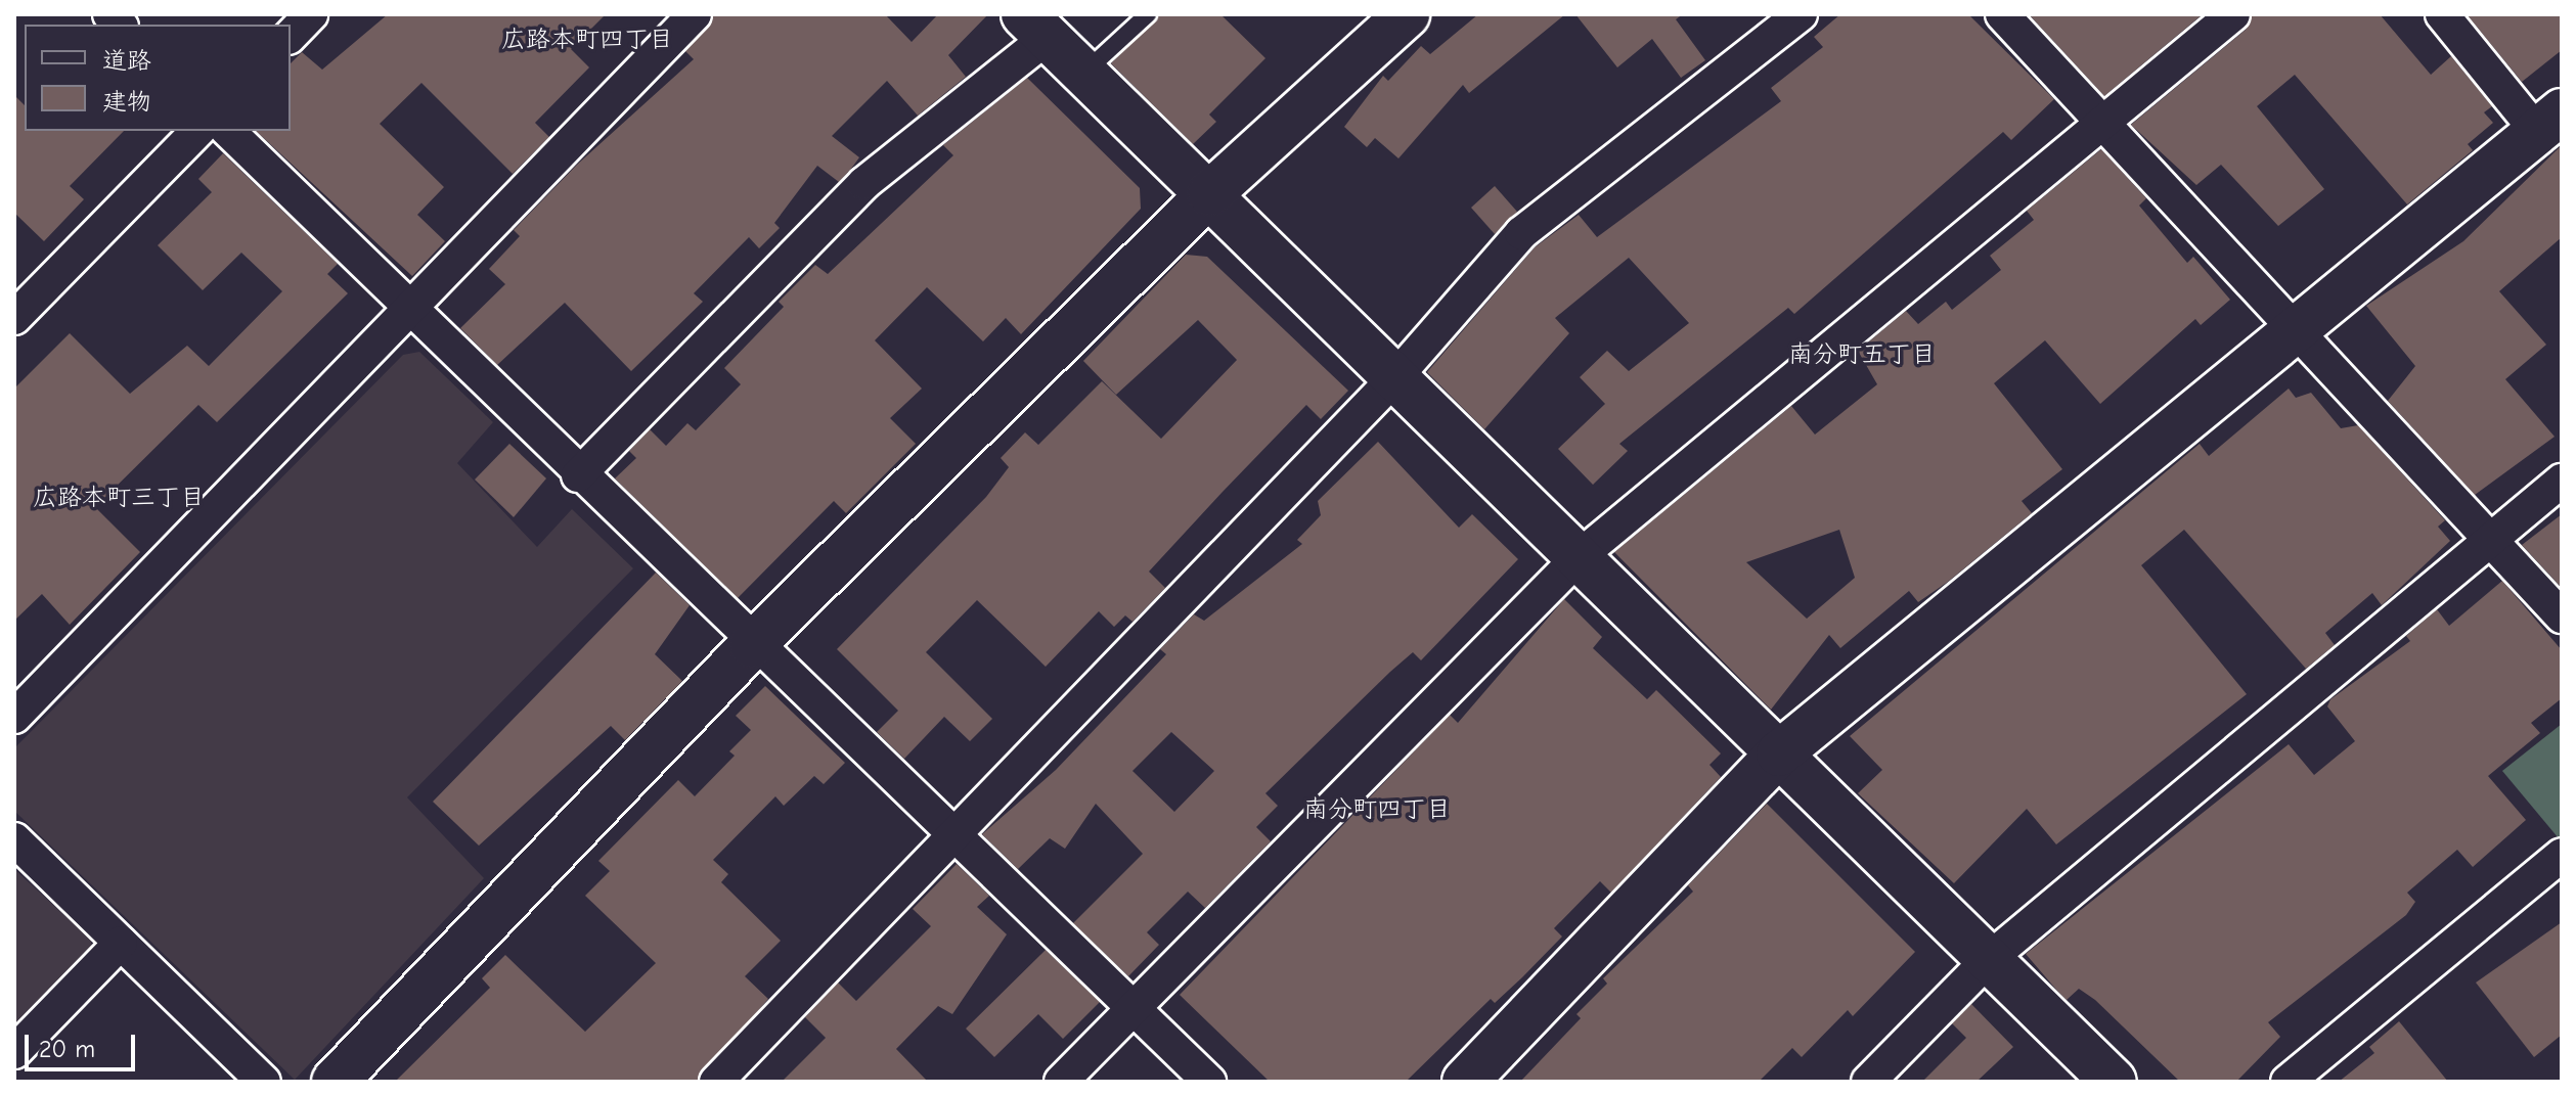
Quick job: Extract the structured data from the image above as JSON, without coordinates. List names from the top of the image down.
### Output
{
  "districts": [
    "広路本町四丁目",
    "南分町五丁目",
    "広路本町三丁目",
    "南分町四丁目"
  ],
  "legend": ["道路", "建物"],
  "scale_bar": "20 m"
}
